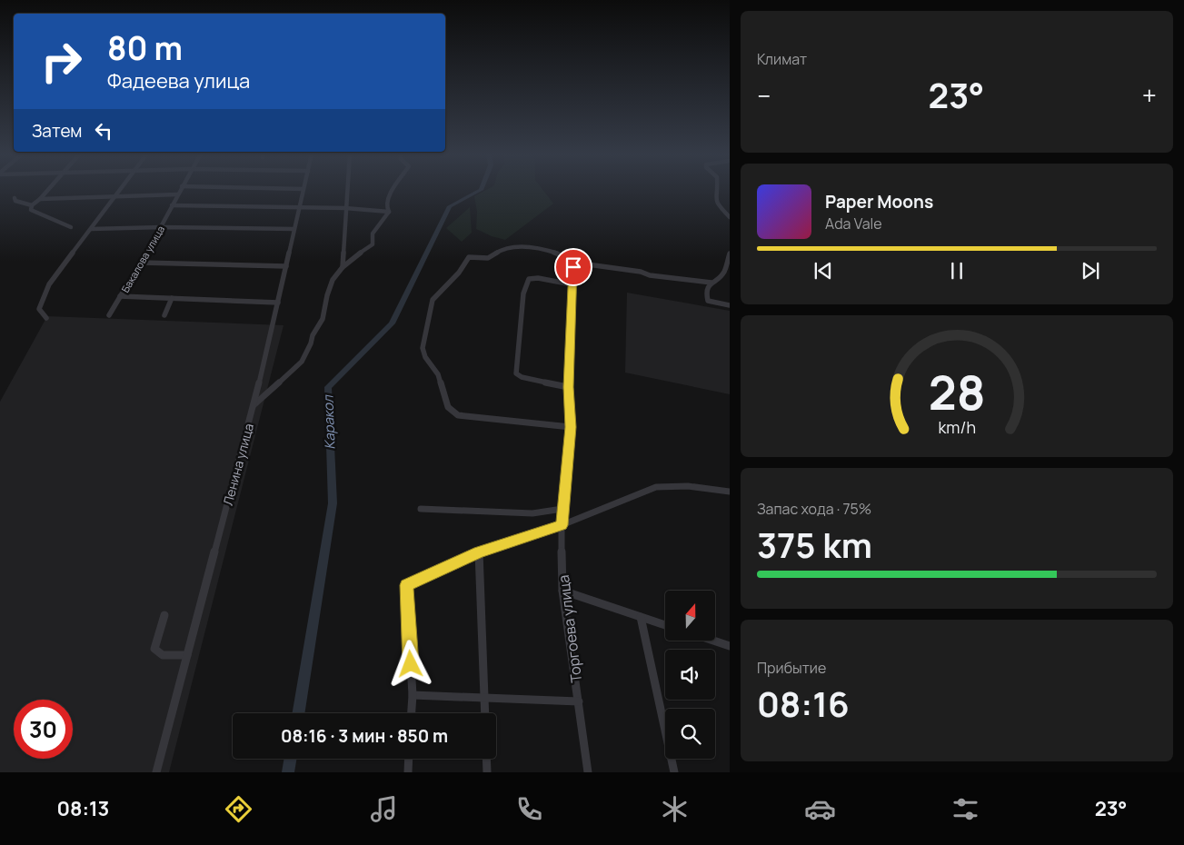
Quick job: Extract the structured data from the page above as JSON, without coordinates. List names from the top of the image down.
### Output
{
  "streets": {
    "street": ["Бакалова улица", "Ленина улица", "Торгоева улица"]
  },
  "water": ["Каракол"],
  "north": "top",
  "page": {
    "tile": [
      "Климат",
      ["Запас хода · 75%", "375 km"],
      ["Прибытие", "08:16"]
    ],
    "turn": ["80 m", "Фадеева улица"],
    "heat": ["−", "23°", "+"],
    "then": "Затем",
    "song": ["Paper Moons", "Ada Vale"],
    "limit": "30",
    "trip": "08:16 · 3 мин · 850 m",
    "tabs": ["08:13", "23°"],
    "gauge": ["28", "km/h"]
  }
}
